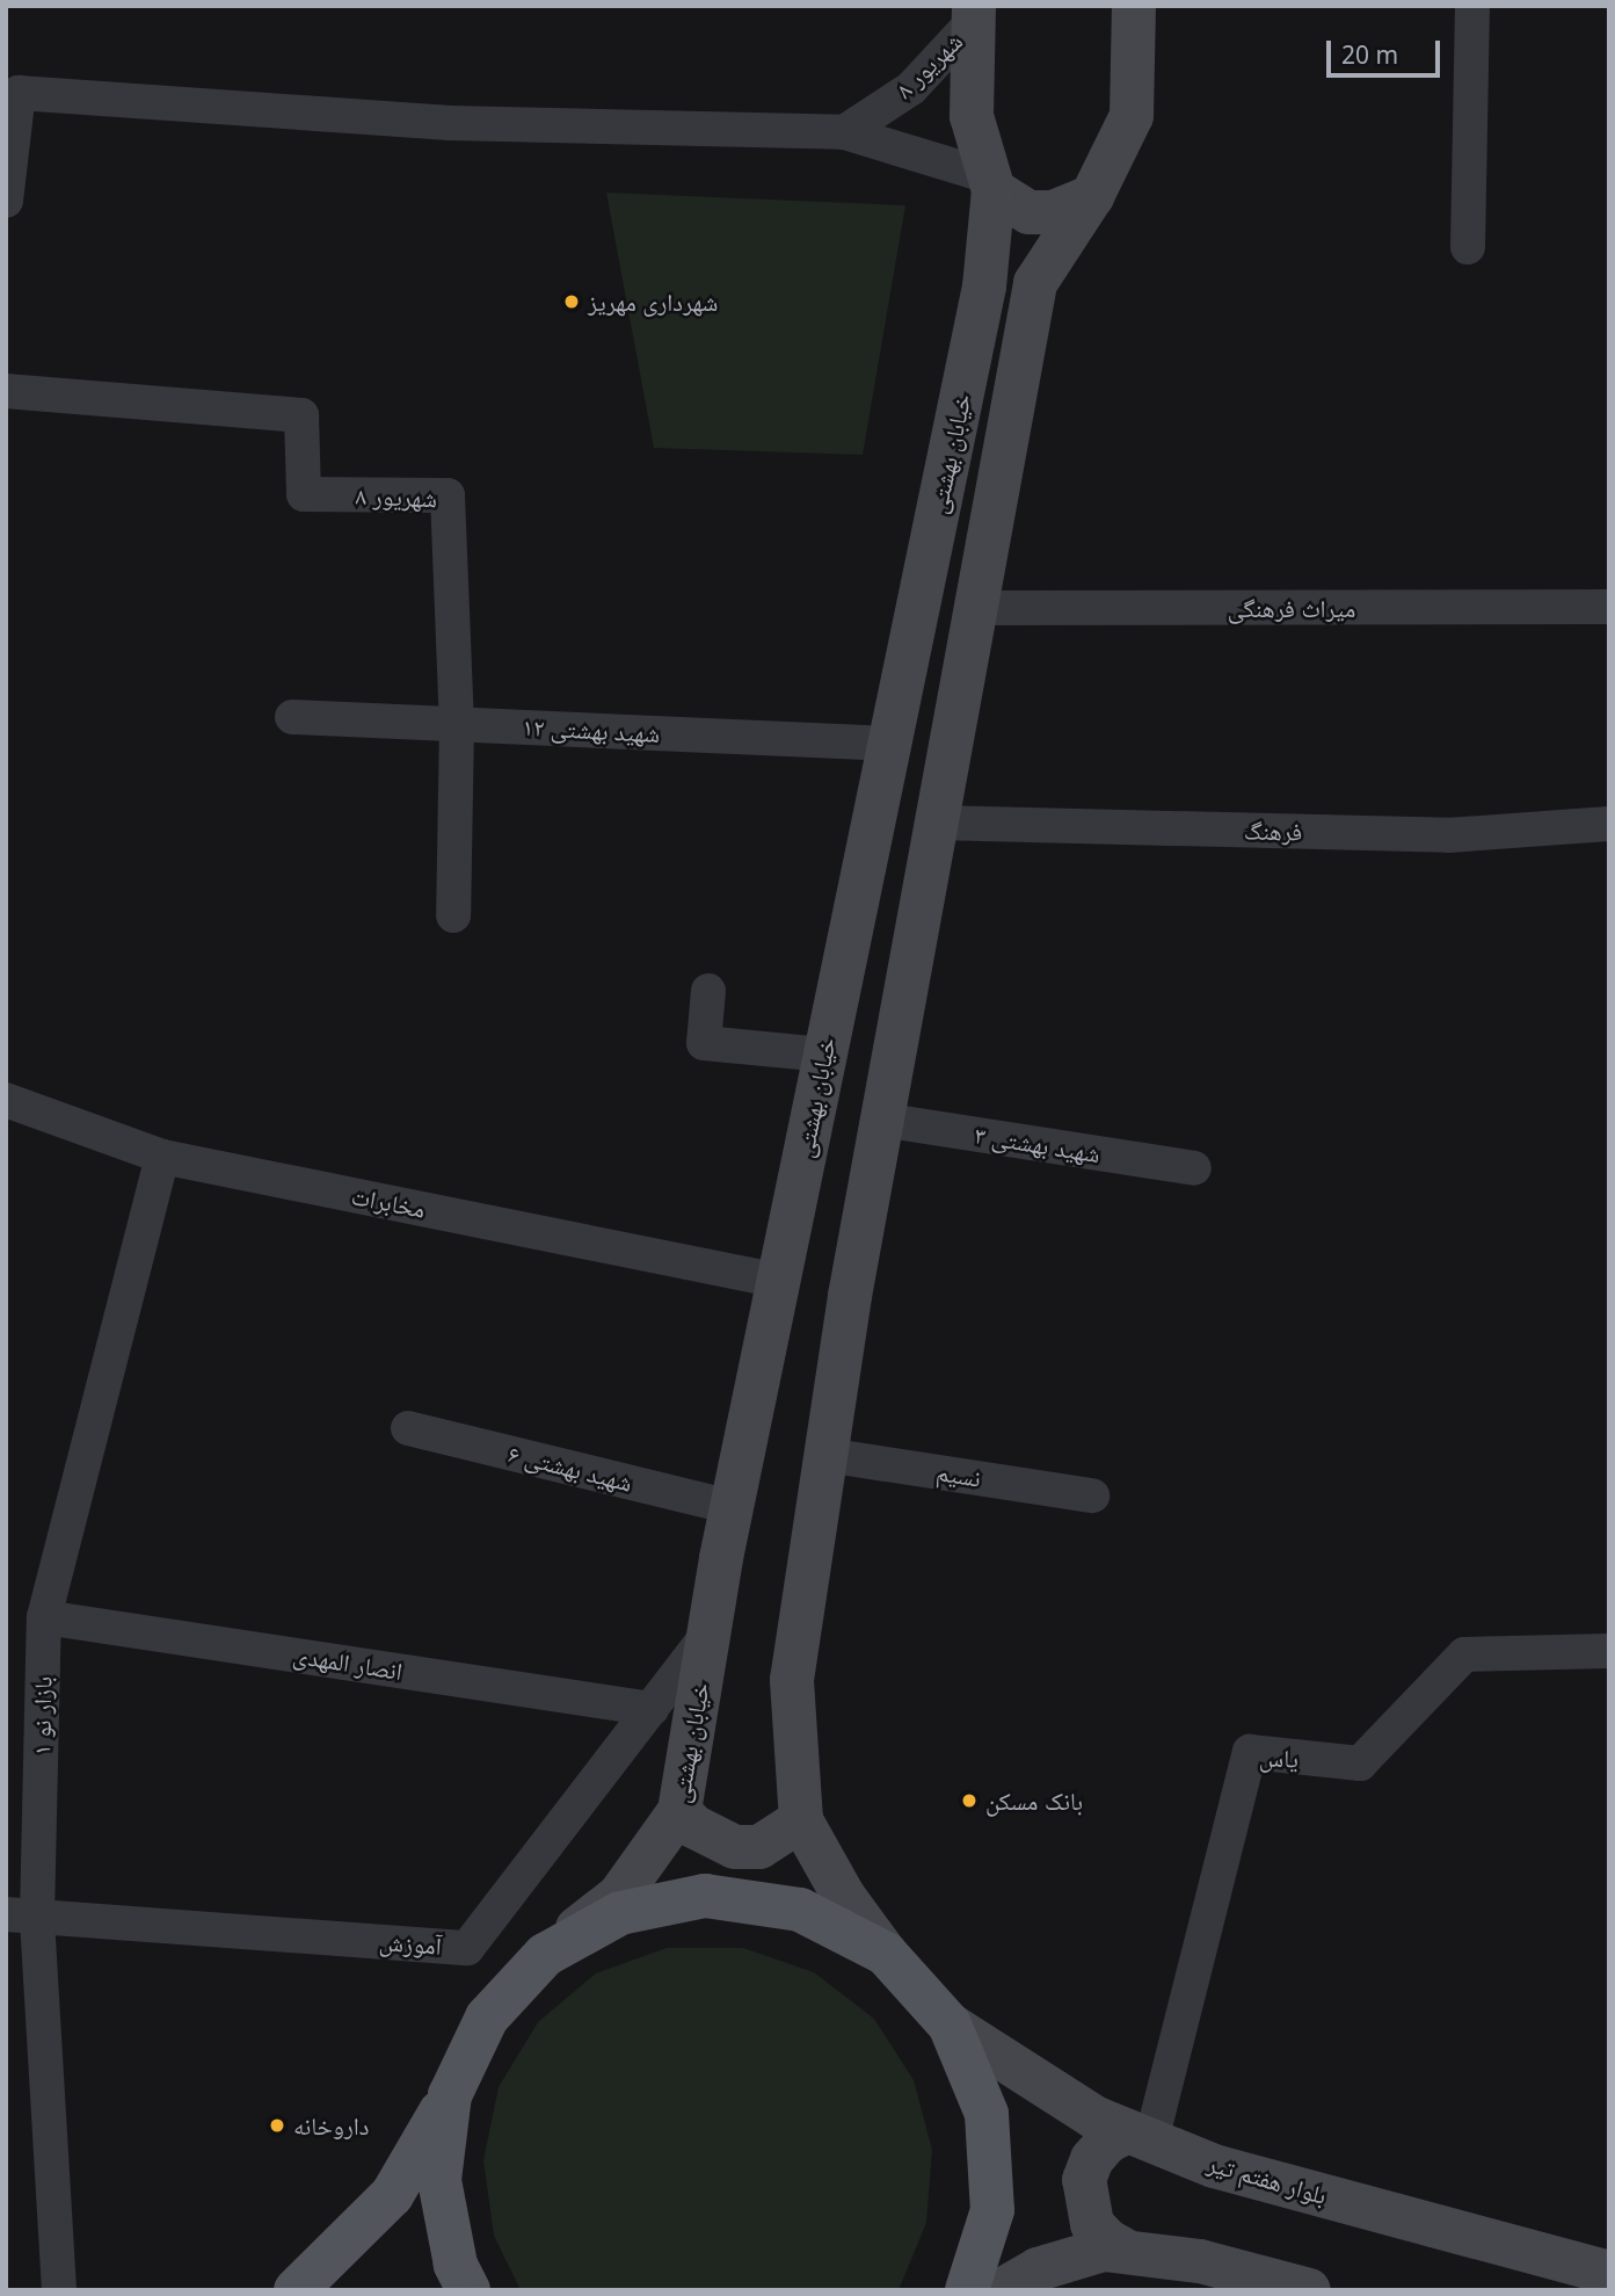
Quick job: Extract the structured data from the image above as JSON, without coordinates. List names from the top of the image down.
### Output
{
  "streets": {
    "main road": ["خیابان بهشتی", "بلوار هفتم تیر"],
    "street": [
      "۸ شهریور",
      "میراث فرهنگی",
      "شهید بهشتی ۱۲",
      "فرهنگ",
      "شهید بهشتی ۳",
      "مخابرات",
      "شهید بهشتی ۶",
      "نسیم",
      "انصار المهدی",
      "بازار نو ۱",
      "یاس",
      "آموزش"
    ]
  },
  "crossings": [
    ["۸ شهریور", "شهید بهشتی ۱۲"],
    ["خیابان بهشتی", "شهید بهشتی ۱۲"],
    ["خیابان بهشتی", "مخابرات"],
    ["خیابان بهشتی", "شهید بهشتی ۶"],
    ["خیابان بهشتی", "آموزش"],
    ["مخابرات", "بازار نو ۱"],
    ["انصار المهدی", "بازار نو ۱"],
    ["انصار المهدی", "آموزش"],
    ["بازار نو ۱", "آموزش"],
    ["یاس", "بلوار هفتم تیر"]
  ],
  "places": ["شهرداری مهریز", "بانک مسکن", "داروخانه"],
  "scale_bar": "20 m"
}
